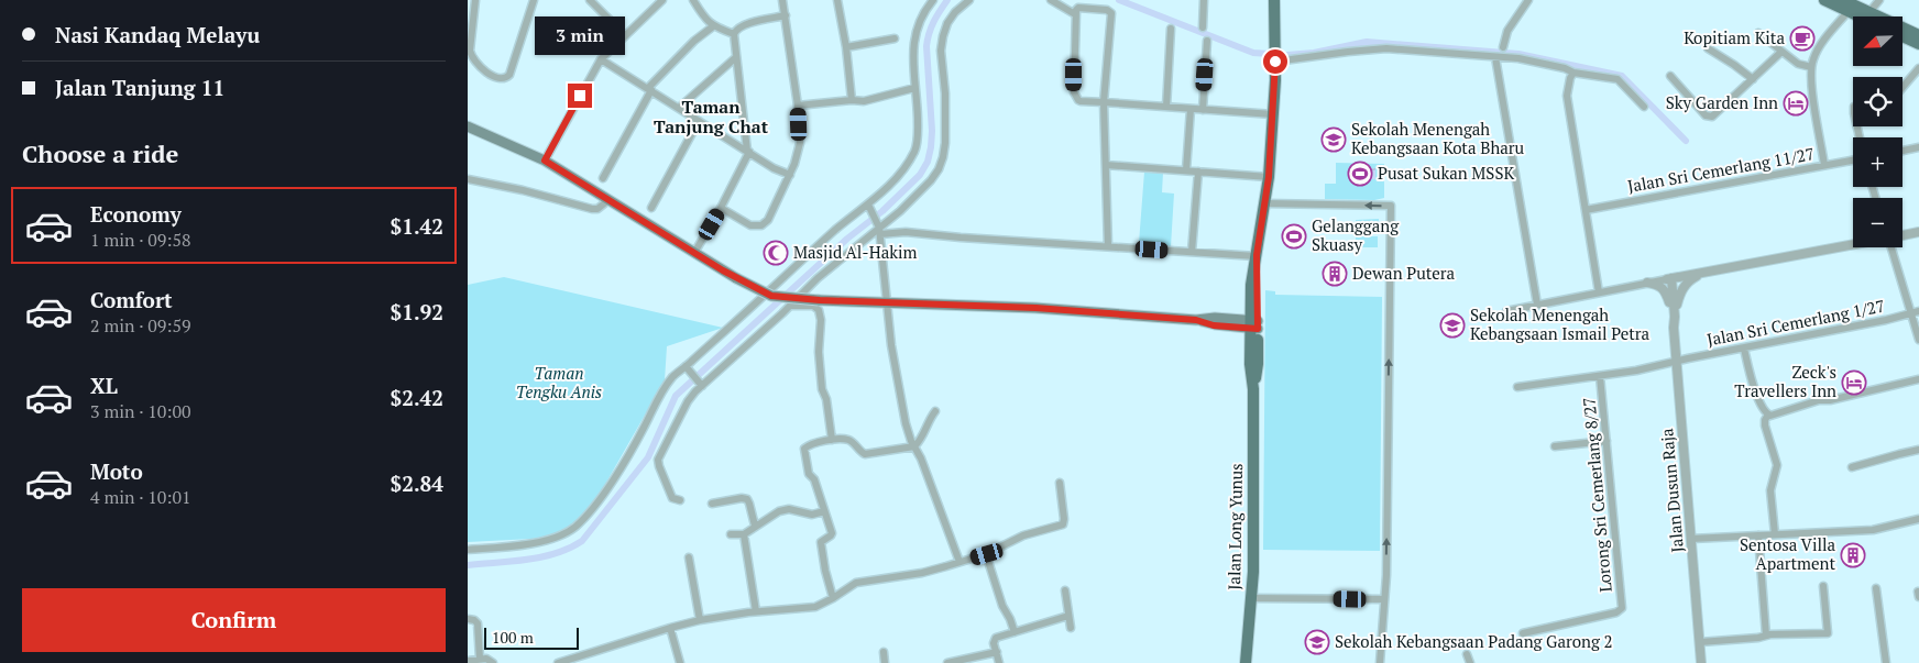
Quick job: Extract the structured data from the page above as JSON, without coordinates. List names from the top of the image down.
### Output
{
  "streets": {
    "main road": ["Jalan Long Yunus"],
    "street": [
      "Jalan Sri Cemerlang 11/27",
      "Jalan Sri Cemerlang 1/27",
      "Jalan Dusun Raja",
      "Lorong Sri Cemerlang 8/27"
    ]
  },
  "crossings": [
    ["Jalan Sri Cemerlang 1/27", "Jalan Dusun Raja"],
    ["Jalan Sri Cemerlang 1/27", "Lorong Sri Cemerlang 8/27"]
  ],
  "districts": ["Taman Tanjung Chat"],
  "parks": ["Taman Tengku Anis"],
  "places": {
    "cafe": ["Kopitiam Kita"],
    "hotel": ["Sky Garden Inn", "Zeck's Travellers Inn"],
    "school or university": ["Sekolah Menengah Kebangsaan Kota Bharu", "Sekolah Menengah Kebangsaan Ismail Petra", "Sekolah Kebangsaan Padang Garong 2"],
    "sports": ["Pusat Sukan MSSK", "Gelanggang Skuasy"],
    "mosque": ["Masjid Al-Hakim"],
    "building": ["Dewan Putera", "Sentosa Villa Apartment"]
  },
  "scale_bar": "100 m",
  "north": "bottom left",
  "page": {
    "banner": ["Nasi Kandaq Melayu", "Jalan Tanjung 11"],
    "map_buttons": ["+", "−"],
    "bubble": "3 min",
    "heading": "Choose a ride",
    "list": [
      {
        "name": "Economy",
        "note": "1 min · 09:58",
        "value": "$1.42"
      },
      {
        "name": "Comfort",
        "note": "2 min · 09:59",
        "value": "$1.92"
      },
      {
        "name": "XL",
        "note": "3 min · 10:00",
        "value": "$2.42"
      },
      {
        "name": "Moto",
        "note": "4 min · 10:01",
        "value": "$2.84"
      }
    ],
    "buttons": "Confirm",
    "scale": "100 m"
  }
}
